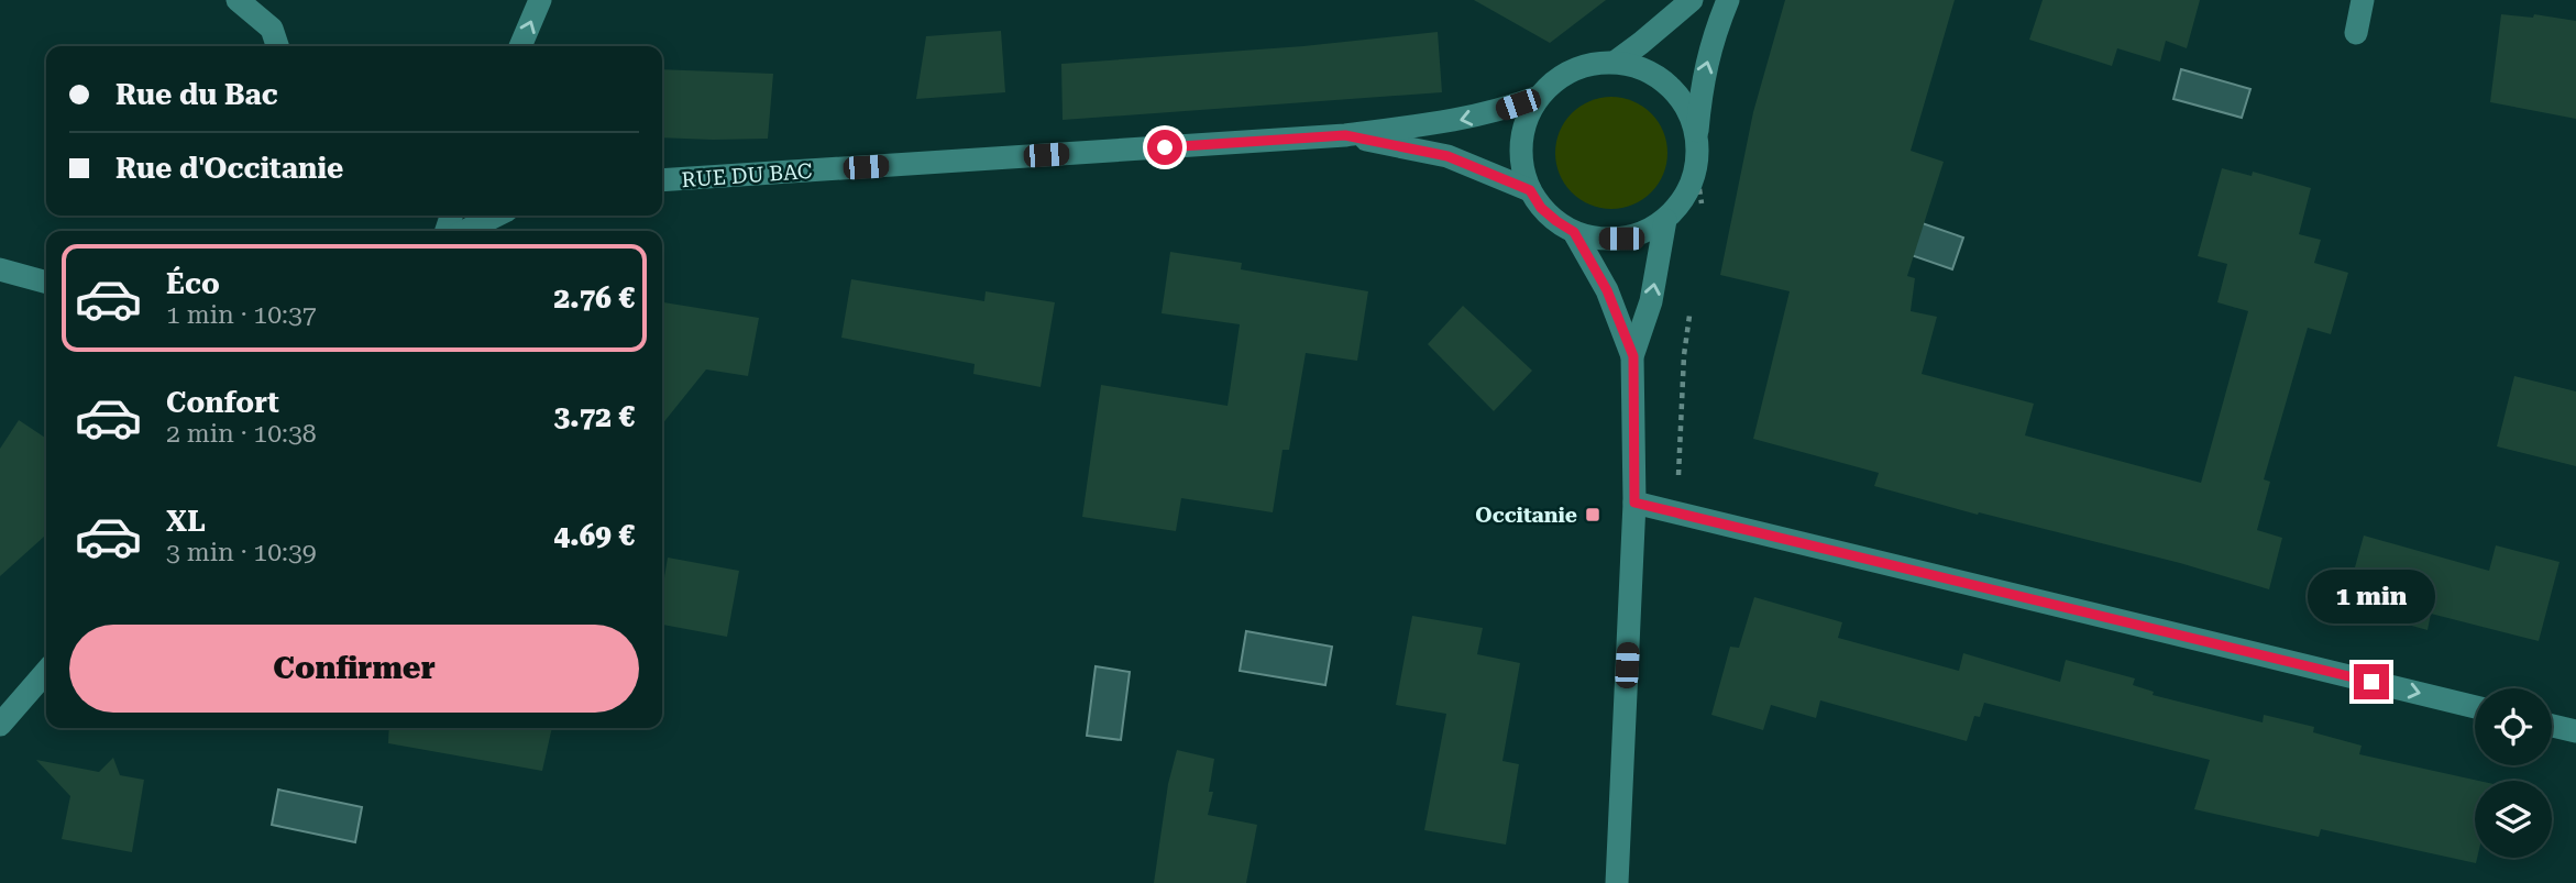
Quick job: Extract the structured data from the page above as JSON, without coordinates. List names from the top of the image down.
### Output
{
  "streets": {
    "street": ["RUE DU BAC"]
  },
  "places": {
    "transit": ["Occitanie"]
  },
  "page": {
    "banner": ["Rue du Bac", "Rue d'Occitanie"],
    "list": [
      {
        "name": "Éco",
        "note": "1 min · 10:37",
        "value": "2.76 €"
      },
      {
        "name": "Confort",
        "note": "2 min · 10:38",
        "value": "3.72 €"
      },
      {
        "name": "XL",
        "note": "3 min · 10:39",
        "value": "4.69 €"
      }
    ],
    "bubble": "1 min",
    "buttons": "Confirmer"
  }
}
